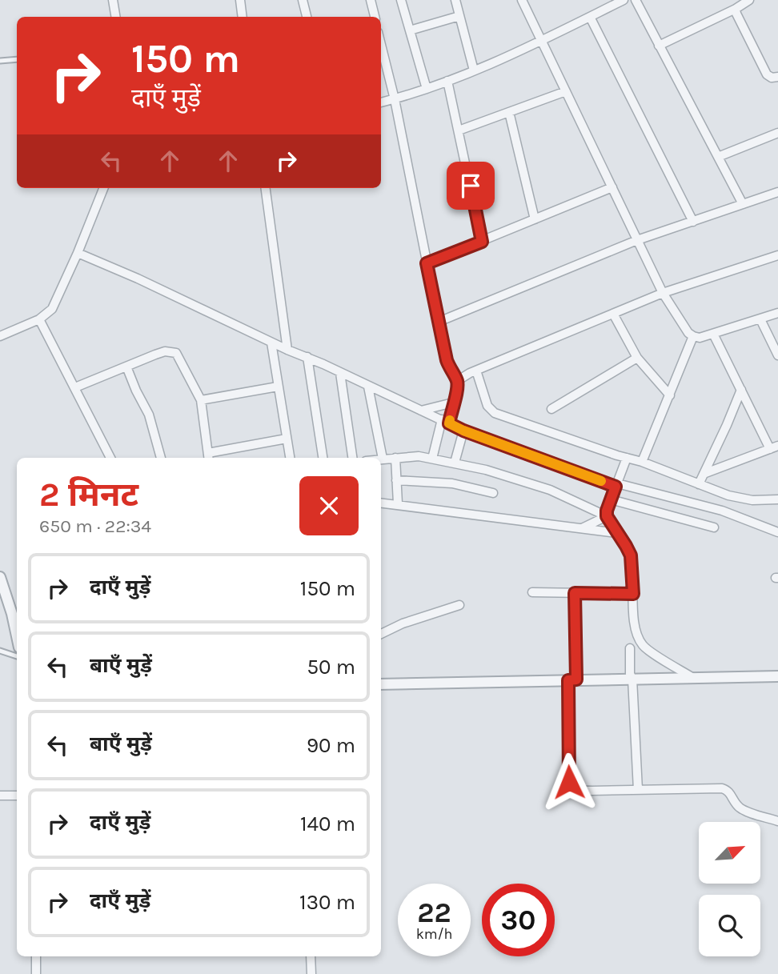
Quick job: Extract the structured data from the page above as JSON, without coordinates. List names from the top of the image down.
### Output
{
  "north": "top right",
  "page": {
    "turn": ["150 m", "दाएँ मुड़ें"],
    "heading": ["2 मिनट", "650 m · 22:34"],
    "list": [
      {
        "name": "दाएँ मुड़ें",
        "value": "150 m"
      },
      {
        "name": "बाएँ मुड़ें",
        "value": "50 m"
      },
      {
        "name": "बाएँ मुड़ें",
        "value": "90 m"
      },
      {
        "name": "दाएँ मुड़ें",
        "value": "140 m"
      },
      {
        "name": "दाएँ मुड़ें",
        "value": "130 m"
      }
    ],
    "speed": "22 km/h",
    "limit": "30"
  }
}
